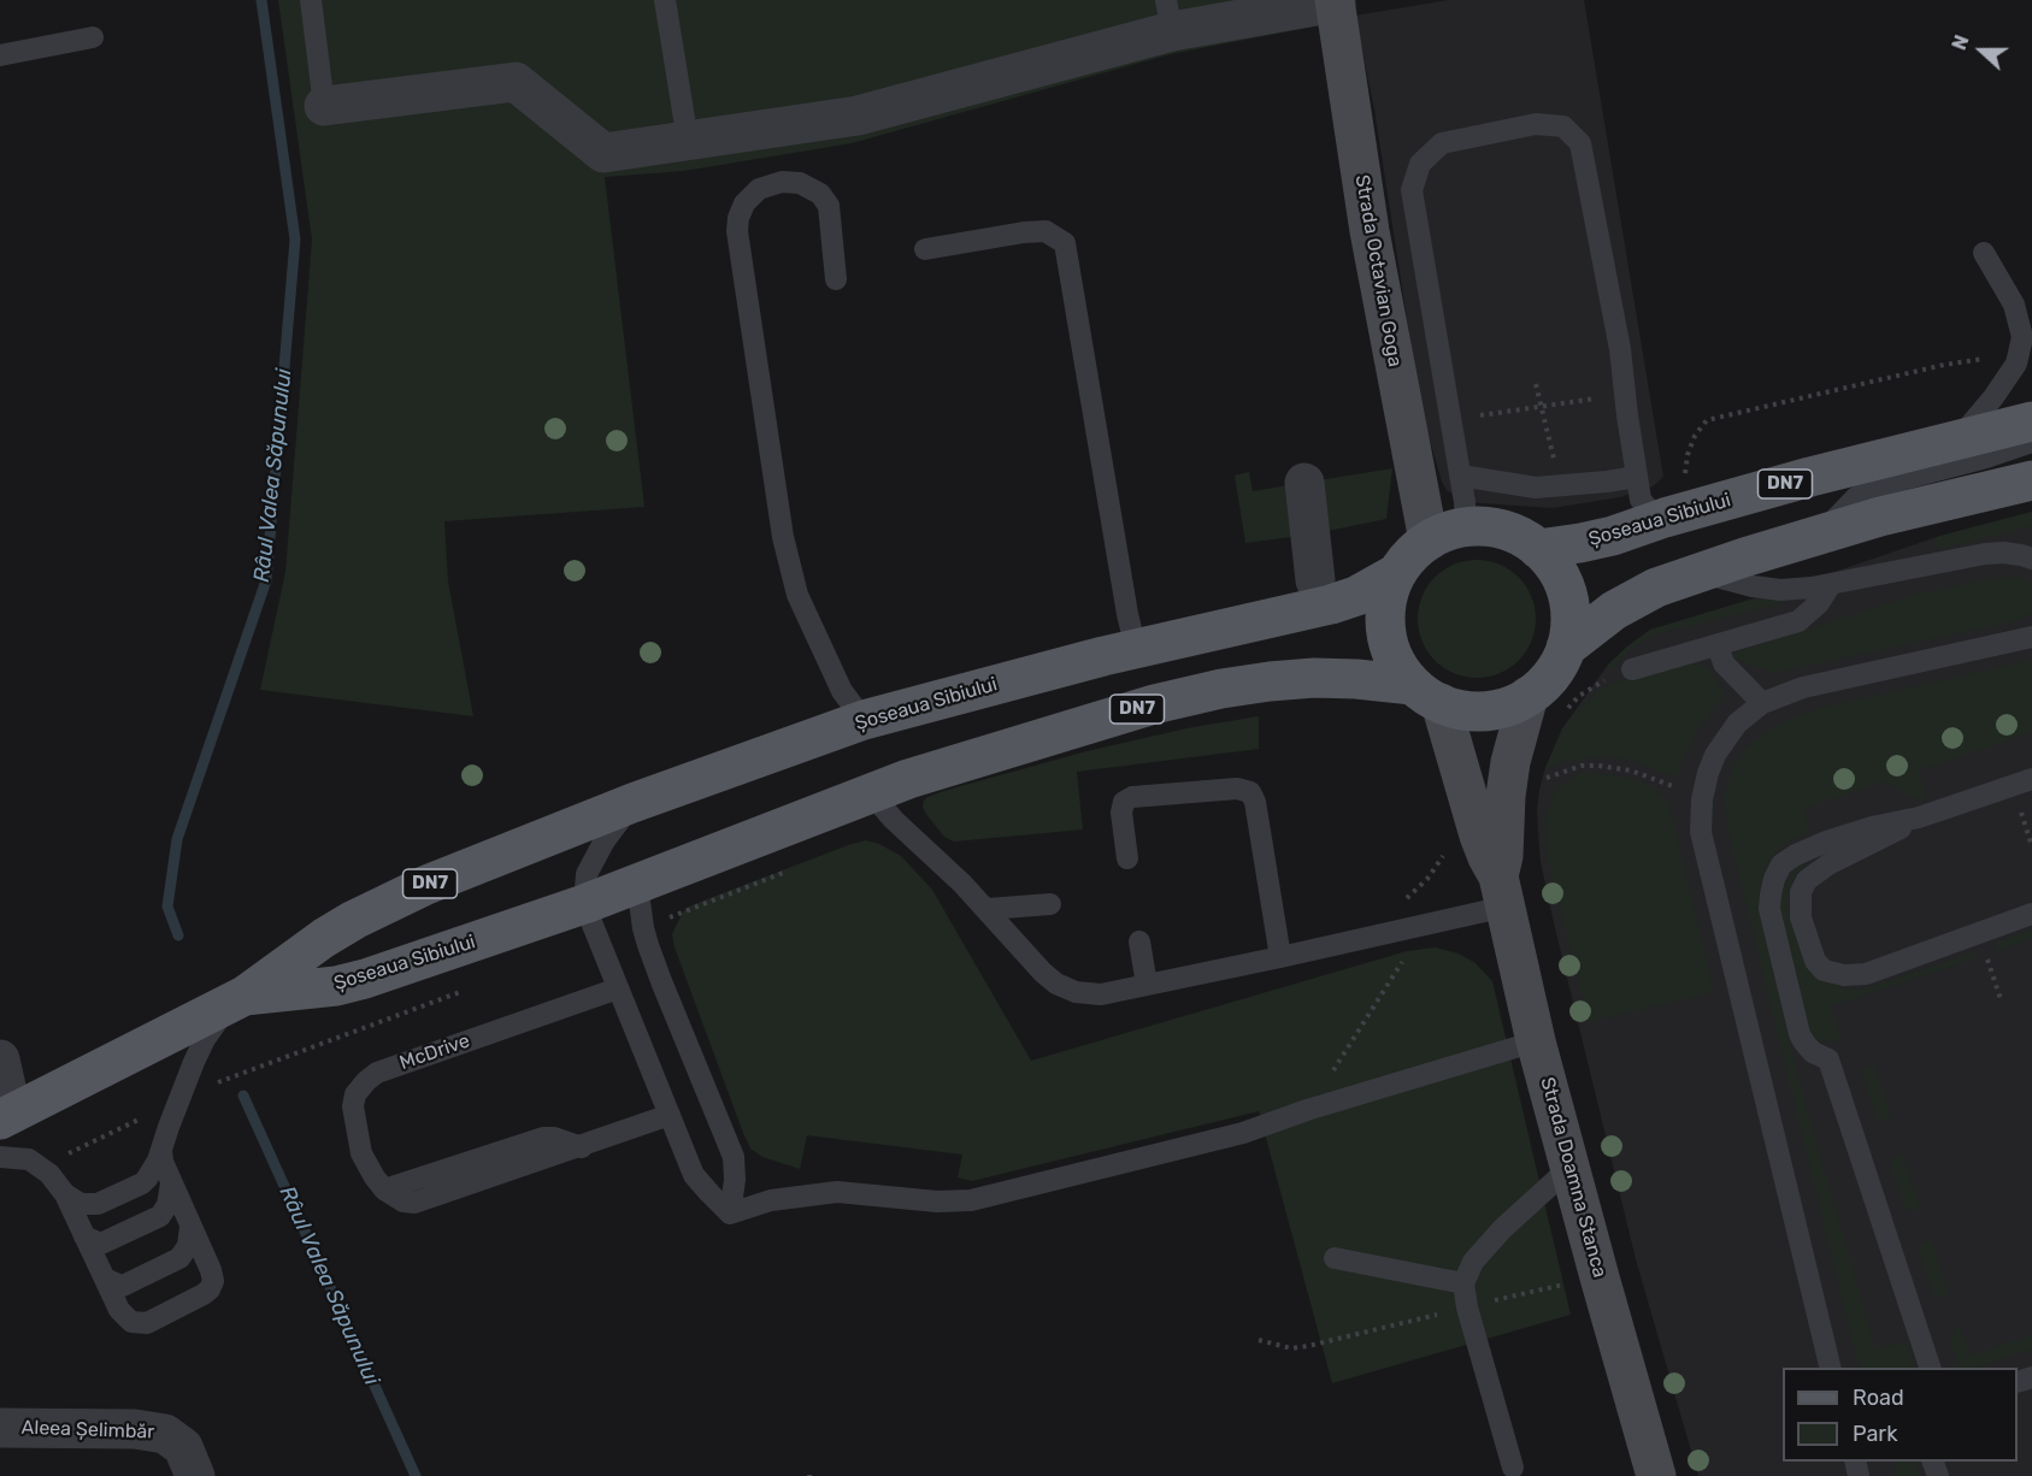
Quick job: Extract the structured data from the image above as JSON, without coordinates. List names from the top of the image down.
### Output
{
  "streets": {
    "main road": ["DN7", "Șoseaua Sibiului"],
    "street": ["Strada Octavian Goga", "Strada Doamna Stanca", "Aleea Șelimbăr"],
    "lane": ["McDrive"]
  },
  "crossings": [
    ["Strada Octavian Goga", "Șoseaua Sibiului"],
    ["Strada Octavian Goga", "Strada Doamna Stanca"],
    ["DN7", "Șoseaua Sibiului"],
    ["Șoseaua Sibiului", "Strada Doamna Stanca"]
  ],
  "water": ["Râul Valea Săpunului"],
  "legend": ["Road", "Park"],
  "north": "left"
}
